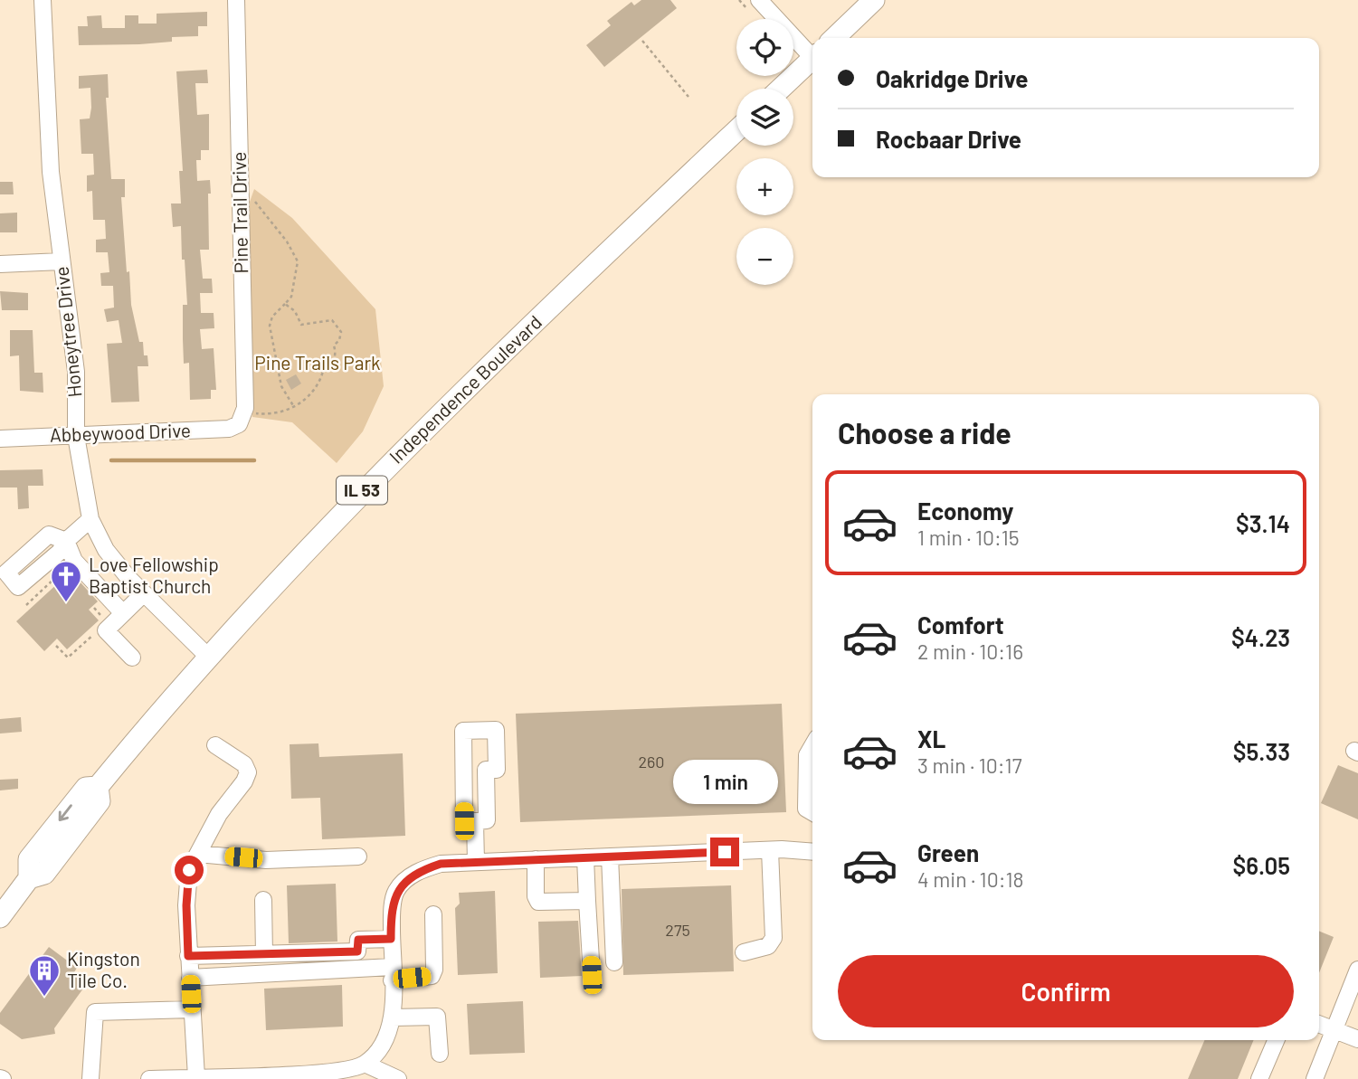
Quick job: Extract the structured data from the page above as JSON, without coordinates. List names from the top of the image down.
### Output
{
  "streets": {
    "main road": ["Independence Boulevard", "IL 53"],
    "street": ["Pine Trail Drive", "Honeytree Drive", "Abbeywood Drive"]
  },
  "crossings": [
    ["Pine Trail Drive", "Abbeywood Drive"],
    ["Honeytree Drive", "Independence Boulevard"],
    ["Honeytree Drive", "Abbeywood Drive"]
  ],
  "parks": ["Pine Trails Park"],
  "places": {
    "church": ["Love Fellowship Baptist Church"],
    "building": ["Kingston Tile Co."]
  },
  "house_numbers": ["260", "275"],
  "page": {
    "map_buttons": ["+", "−"],
    "banner": ["Oakridge Drive", "Rocbaar Drive"],
    "heading": "Choose a ride",
    "list": [
      {
        "name": "Economy",
        "note": "1 min · 10:15",
        "value": "$3.14"
      },
      {
        "name": "Comfort",
        "note": "2 min · 10:16",
        "value": "$4.23"
      },
      {
        "name": "XL",
        "note": "3 min · 10:17",
        "value": "$5.33"
      },
      {
        "name": "Green",
        "note": "4 min · 10:18",
        "value": "$6.05"
      }
    ],
    "bubble": "1 min",
    "buttons": "Confirm"
  }
}
